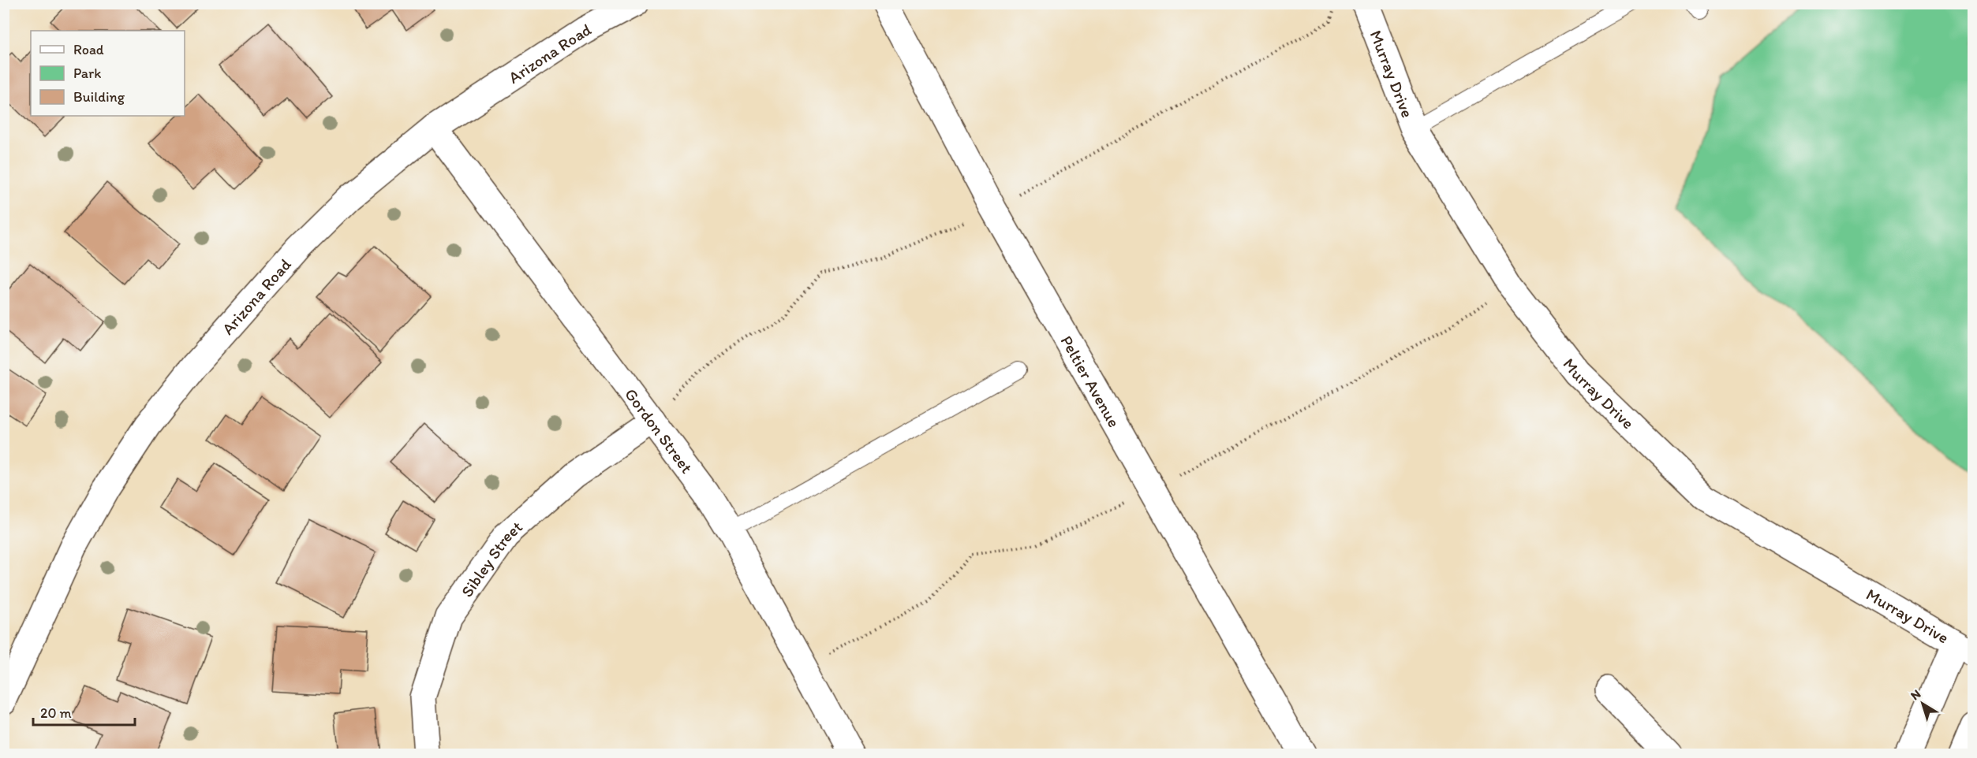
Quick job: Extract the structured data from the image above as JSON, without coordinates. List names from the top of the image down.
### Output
{
  "streets": {
    "street": [
      "Arizona Road",
      "Murray Drive",
      "Peltier Avenue",
      "Gordon Street",
      "Sibley Street"
    ]
  },
  "crossings": [
    ["Arizona Road", "Gordon Street"],
    ["Gordon Street", "Sibley Street"]
  ],
  "legend": ["Road", "Park", "Building"],
  "scale_bar": "20 m",
  "north": "top left"
}
